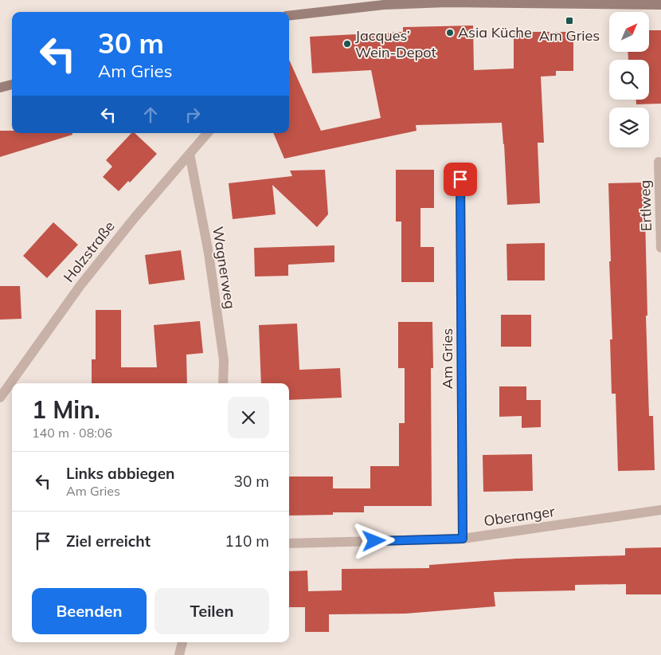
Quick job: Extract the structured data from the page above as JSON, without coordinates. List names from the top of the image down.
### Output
{
  "streets": {
    "street": [
      "Ertlweg",
      "Holzstraße",
      "Wagnerweg",
      "Am Gries",
      "Oberanger"
    ]
  },
  "crossings": [
    ["Holzstraße", "Wagnerweg"],
    ["Am Gries", "Oberanger"]
  ],
  "places": {
    "transit": ["Am Gries"],
    "other": ["Asia Küche", "Jacques’ Wein-Depot"]
  },
  "north": "top right",
  "page": {
    "turn": ["30 m", "Am Gries"],
    "heading": ["1 Min.", "140 m · 08:06"],
    "list": [
      {
        "name": "Links abbiegen",
        "note": "Am Gries",
        "value": "30 m"
      },
      {
        "name": "Ziel erreicht",
        "value": "110 m"
      }
    ],
    "buttons": ["Beenden", "Teilen"]
  }
}
